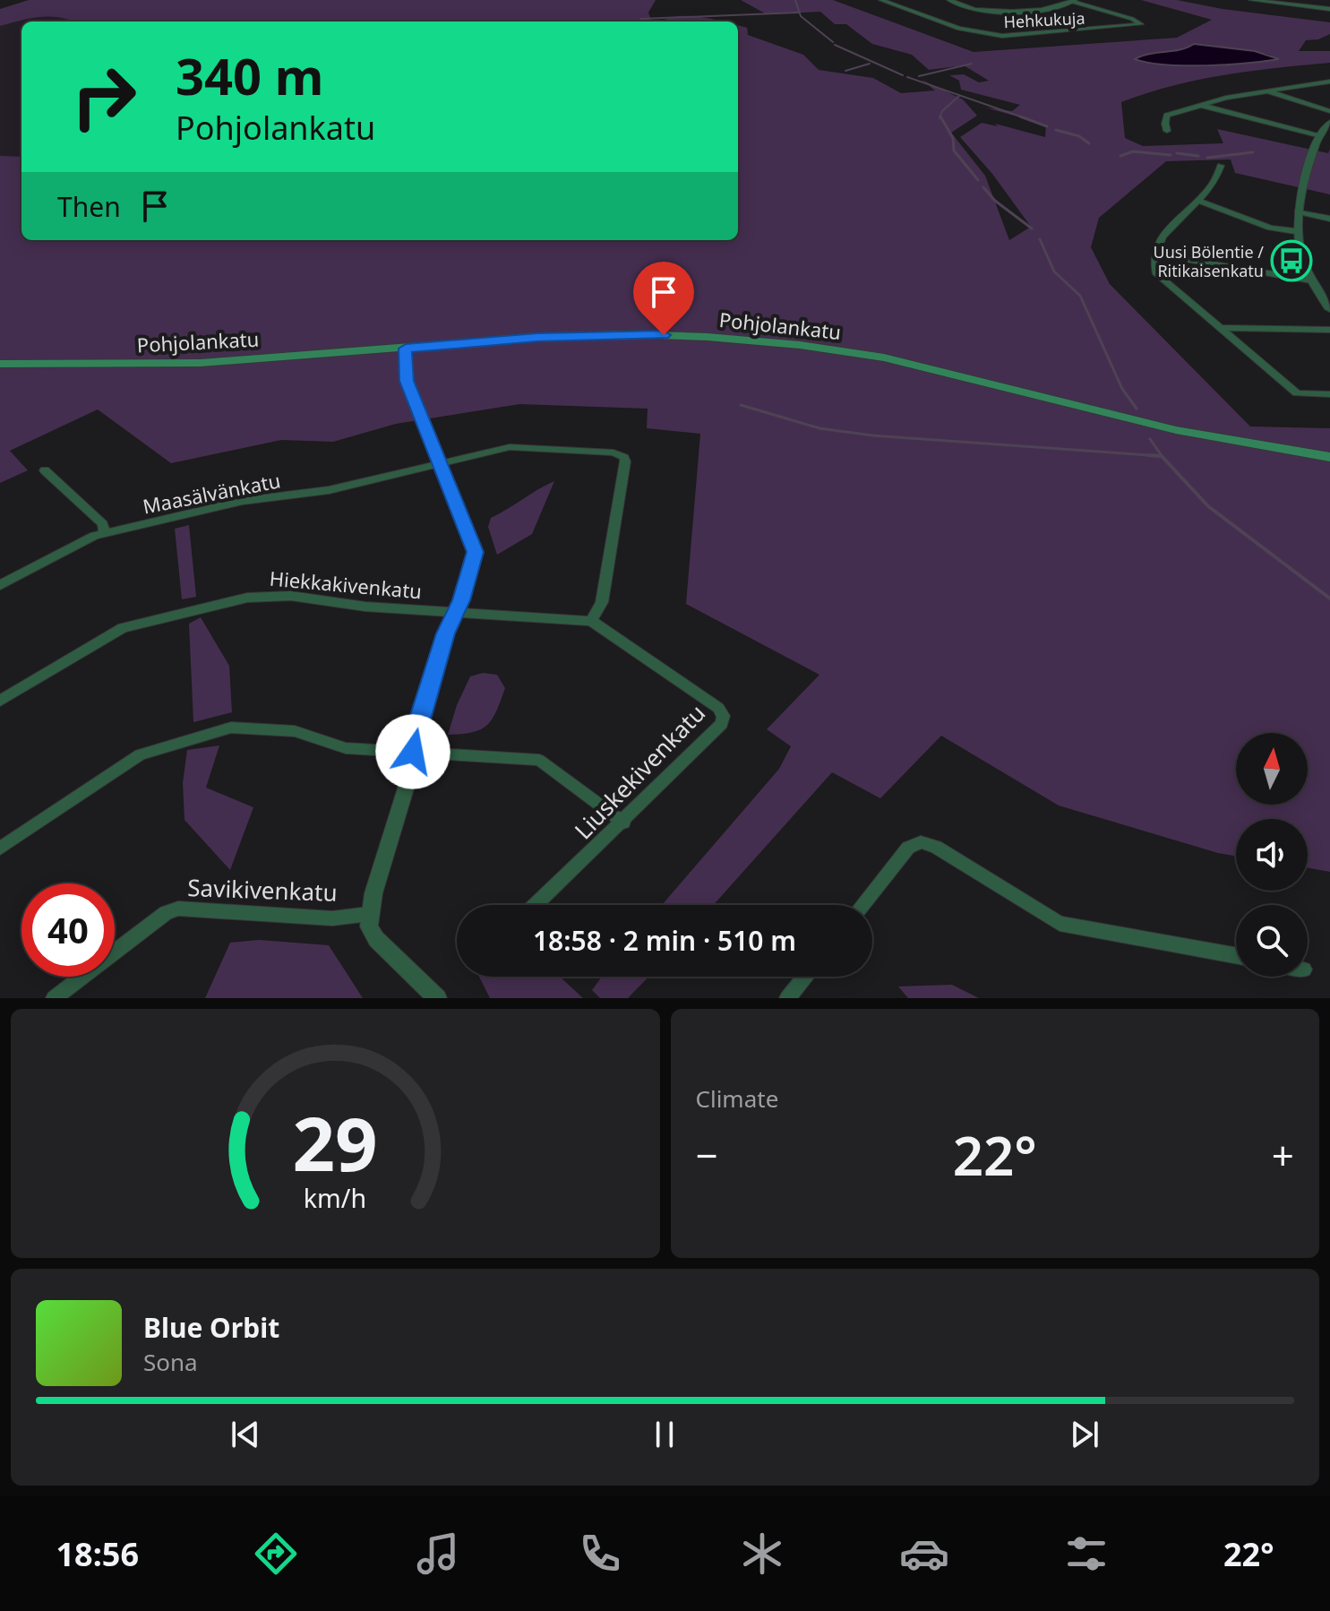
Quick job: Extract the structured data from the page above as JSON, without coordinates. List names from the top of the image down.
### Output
{
  "streets": {
    "main road": ["Pohjolankatu"],
    "street": [
      "Hehkukuja",
      "Maasälvänkatu",
      "Hiekkakivenkatu",
      "Liuskekivenkatu",
      "Savikivenkatu"
    ]
  },
  "crossings": [
    ["Maasälvänkatu", "Liuskekivenkatu"]
  ],
  "places": {
    "bus stop": ["Uusi Bölentie / Ritikaisenkatu"]
  },
  "north": "top",
  "page": {
    "turn": ["340 m", "Pohjolankatu"],
    "then": "Then",
    "limit": "40",
    "trip": "18:58 · 2 min · 510 m",
    "tile": "Climate",
    "heat": ["−", "22°", "+"],
    "song": ["Blue Orbit", "Sona"],
    "tabs": ["18:56", "22°"],
    "gauge": ["29", "km/h"]
  }
}
